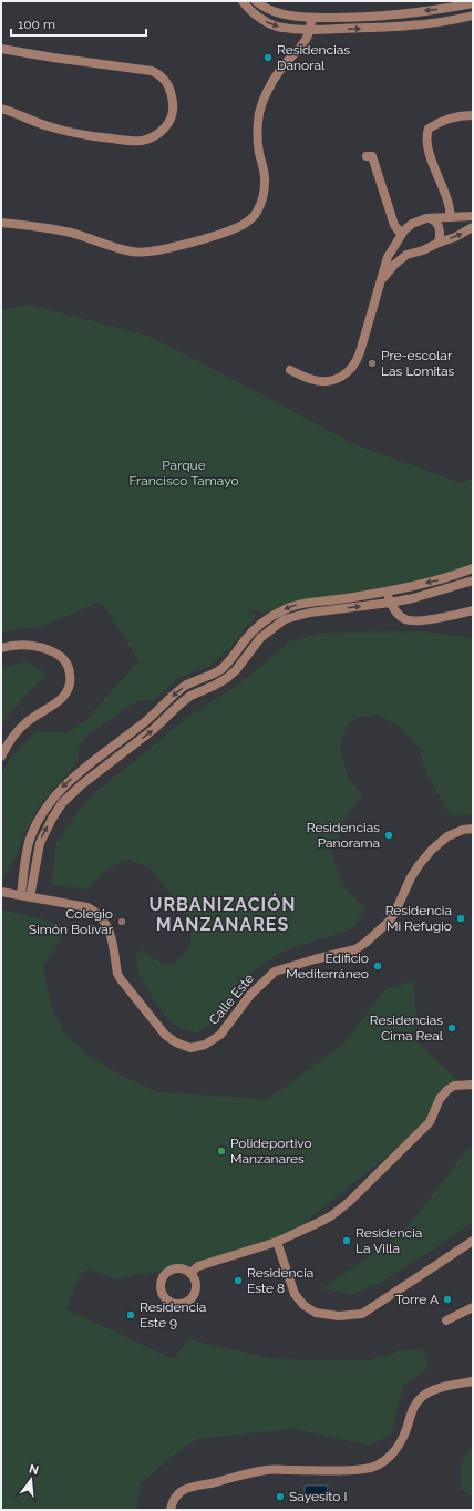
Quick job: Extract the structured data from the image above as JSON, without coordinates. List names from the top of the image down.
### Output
{
  "streets": {
    "street": ["Calle Este"]
  },
  "districts": ["URBANIZACIÓN MANZANARES"],
  "parks": ["Parque Francisco Tamayo"],
  "places": [
    "Residencias Danoral",
    "Pre-escolar Las Lomitas",
    "Residencias Panorama",
    "Residencia Mi Refugio",
    "Colegio Simón Bolívar",
    "Edificio Mediterráneo",
    "Residencias Cima Real",
    "Polideportivo Manzanares",
    "Residencia La Villa",
    "Residencia Este 8",
    "Torre A",
    "Residencia Este 9",
    "Sayesito I"
  ],
  "scale_bar": "100 m",
  "north": "top"
}
